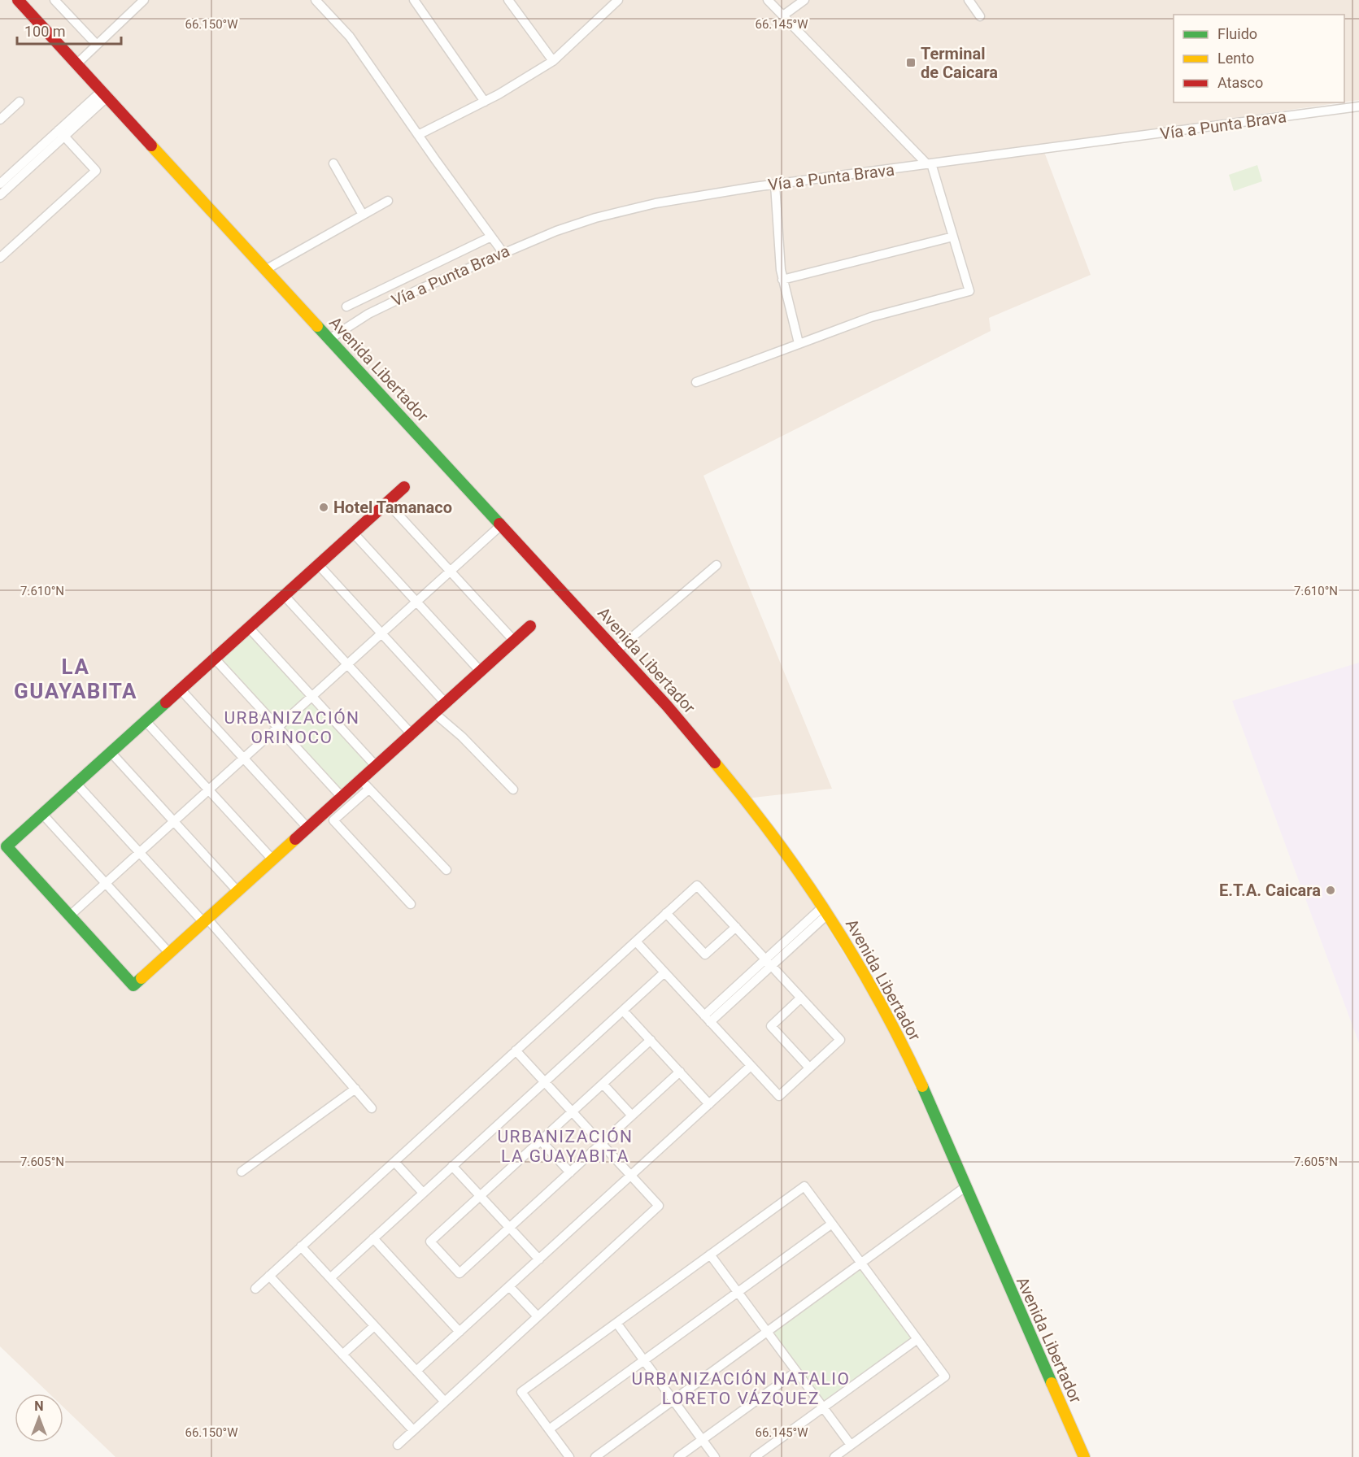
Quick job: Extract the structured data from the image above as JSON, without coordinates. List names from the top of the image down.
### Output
{
  "streets": {
    "main road": ["Avenida Libertador"],
    "street": ["Vía a Punta Brava"]
  },
  "crossings": [
    ["Vía a Punta Brava", "Avenida Libertador"]
  ],
  "districts": [
    "LA GUAYABITA",
    "URBANIZACIÓN ORINOCO",
    "URBANIZACIÓN LA GUAYABITA",
    "URBANIZACIÓN NATALIO LORETO VÁZQUEZ"
  ],
  "places": {
    "transit": ["Terminal de Caicara"],
    "other": ["Hotel Tamanaco", "E.T.A. Caicara"]
  },
  "legend": ["Fluido", "Lento", "Atasco"],
  "scale_bar": "100 m",
  "north": "top",
  "coordinates": [
    "66.150°W",
    "66.145°W",
    "7.610°N",
    "7.605°N"
  ]
}
